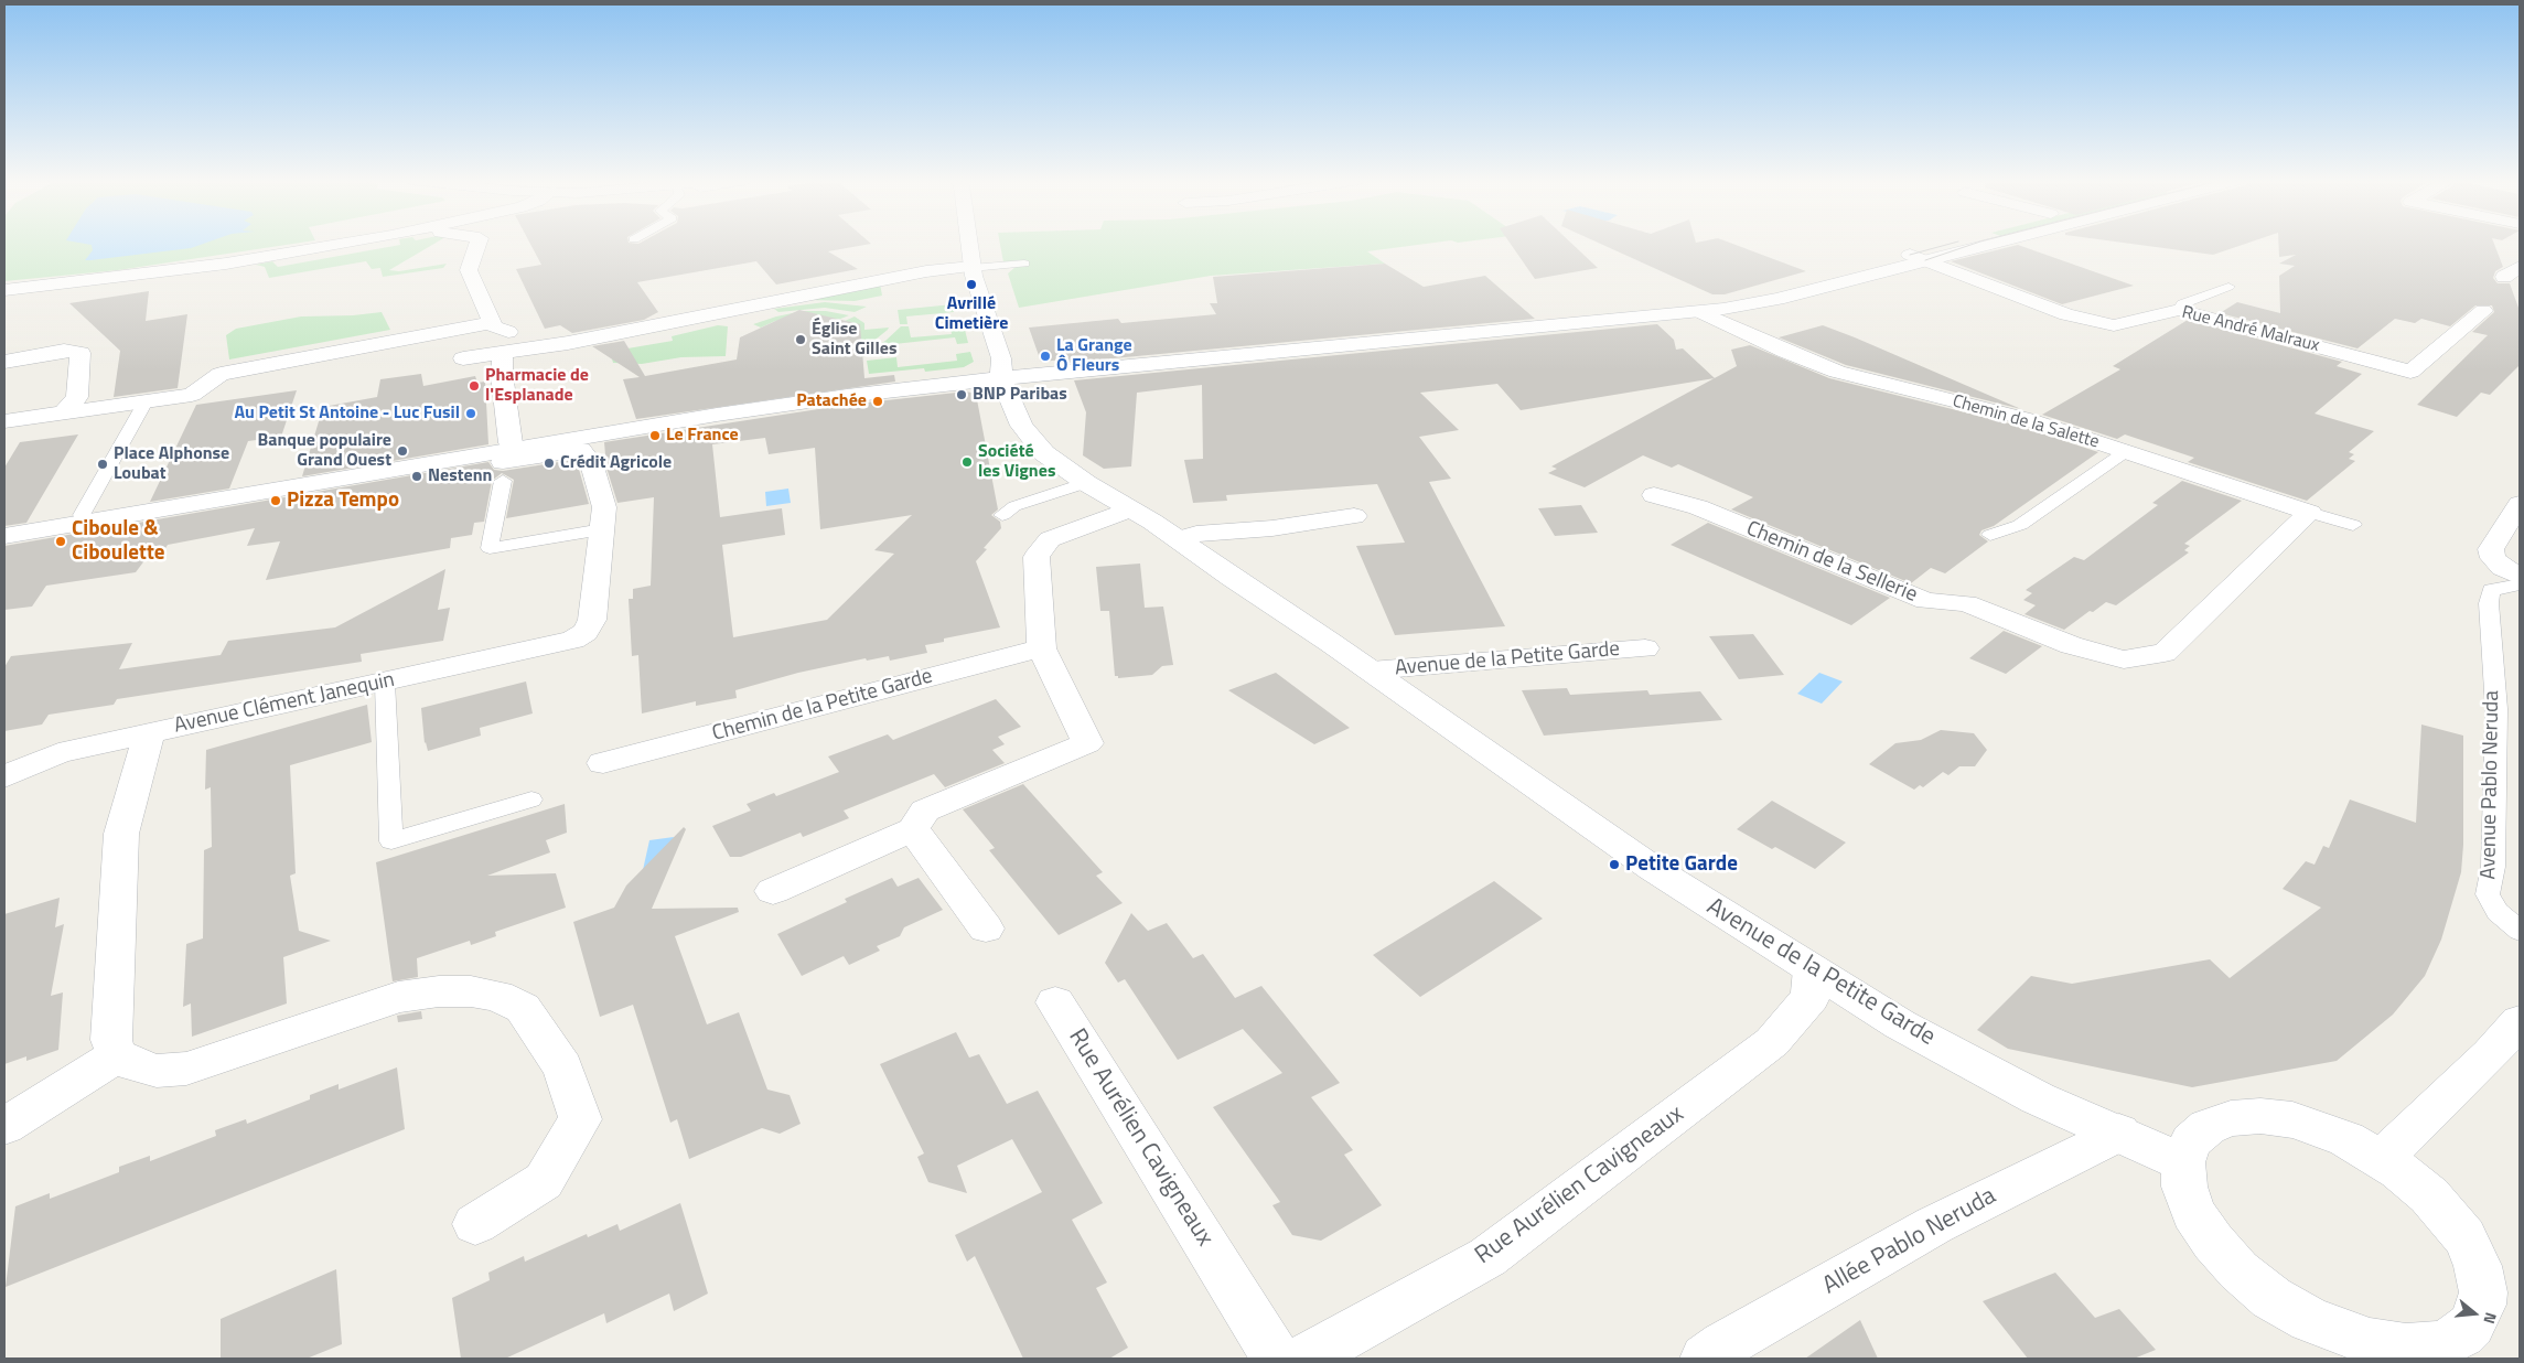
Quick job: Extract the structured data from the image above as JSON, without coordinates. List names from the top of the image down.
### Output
{
  "streets": {
    "street": [
      "Rue André Malraux",
      "Chemin de la Salette",
      "Chemin de la Sellerie",
      "Avenue de la Petite Garde",
      "Avenue Clément Janequin",
      "Chemin de la Petite Garde",
      "Rue Aurélien Cavigneaux",
      "Allée Pablo Neruda"
    ],
    "lane": ["Avenue Pablo Neruda"]
  },
  "crossings": [
    ["Chemin de la Salette", "Chemin de la Sellerie"],
    ["Avenue de la Petite Garde", "Rue Aurélien Cavigneaux"],
    ["Avenue de la Petite Garde", "Allée Pablo Neruda"]
  ],
  "places": [
    "Avrillé Cimetière",
    "Église Saint Gilles",
    "La Grange Ô Fleurs",
    "Pharmacie de l'Esplanade",
    "BNP Paribas",
    "Patachée",
    "Au Petit St Antoine - Luc Fusil",
    "Le France",
    "Banque populaire Grand Ouest",
    "Société les Vignes",
    "Crédit Agricole",
    "Place Alphonse Loubat",
    "Nestenn",
    "Pizza Tempo",
    "Ciboule & Ciboulette",
    "Petite Garde"
  ],
  "north": "right"
}
